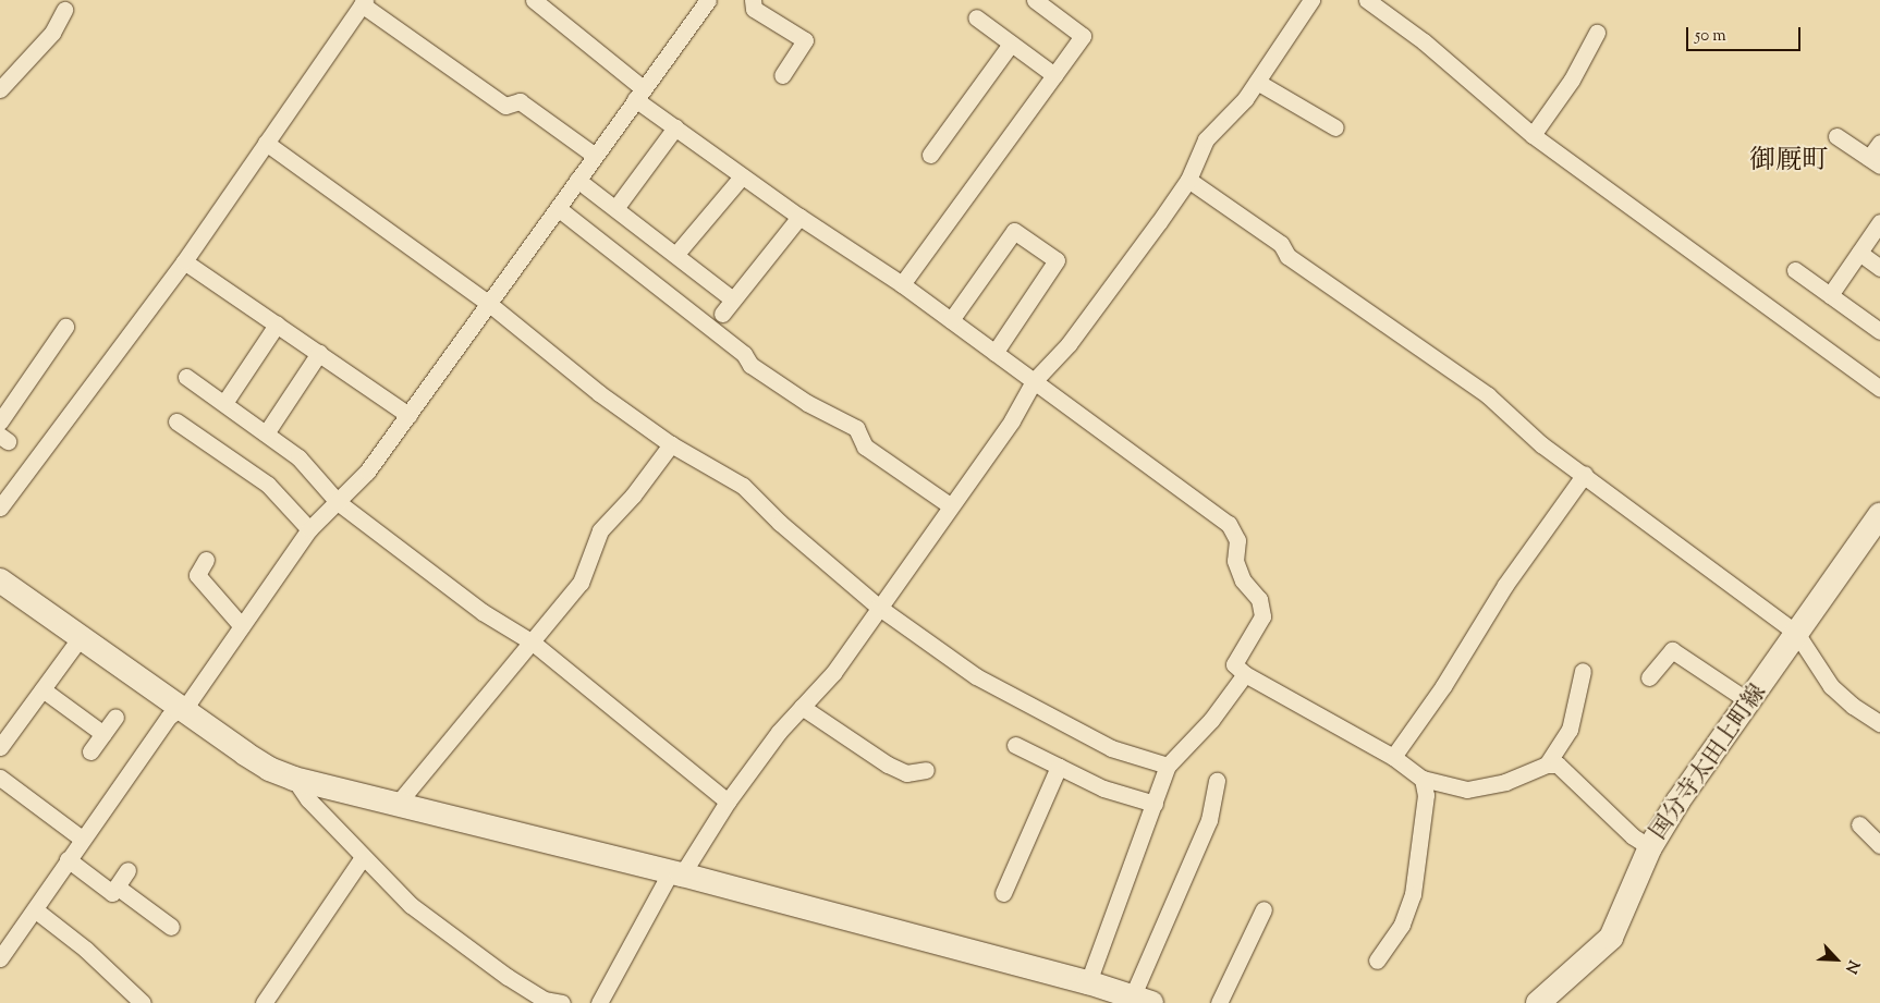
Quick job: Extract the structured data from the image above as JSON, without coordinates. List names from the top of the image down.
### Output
{
  "streets": {
    "street": ["国分寺太田上町線"]
  },
  "districts": ["御厩町"],
  "scale_bar": "50 m",
  "north": "bottom right"
}
